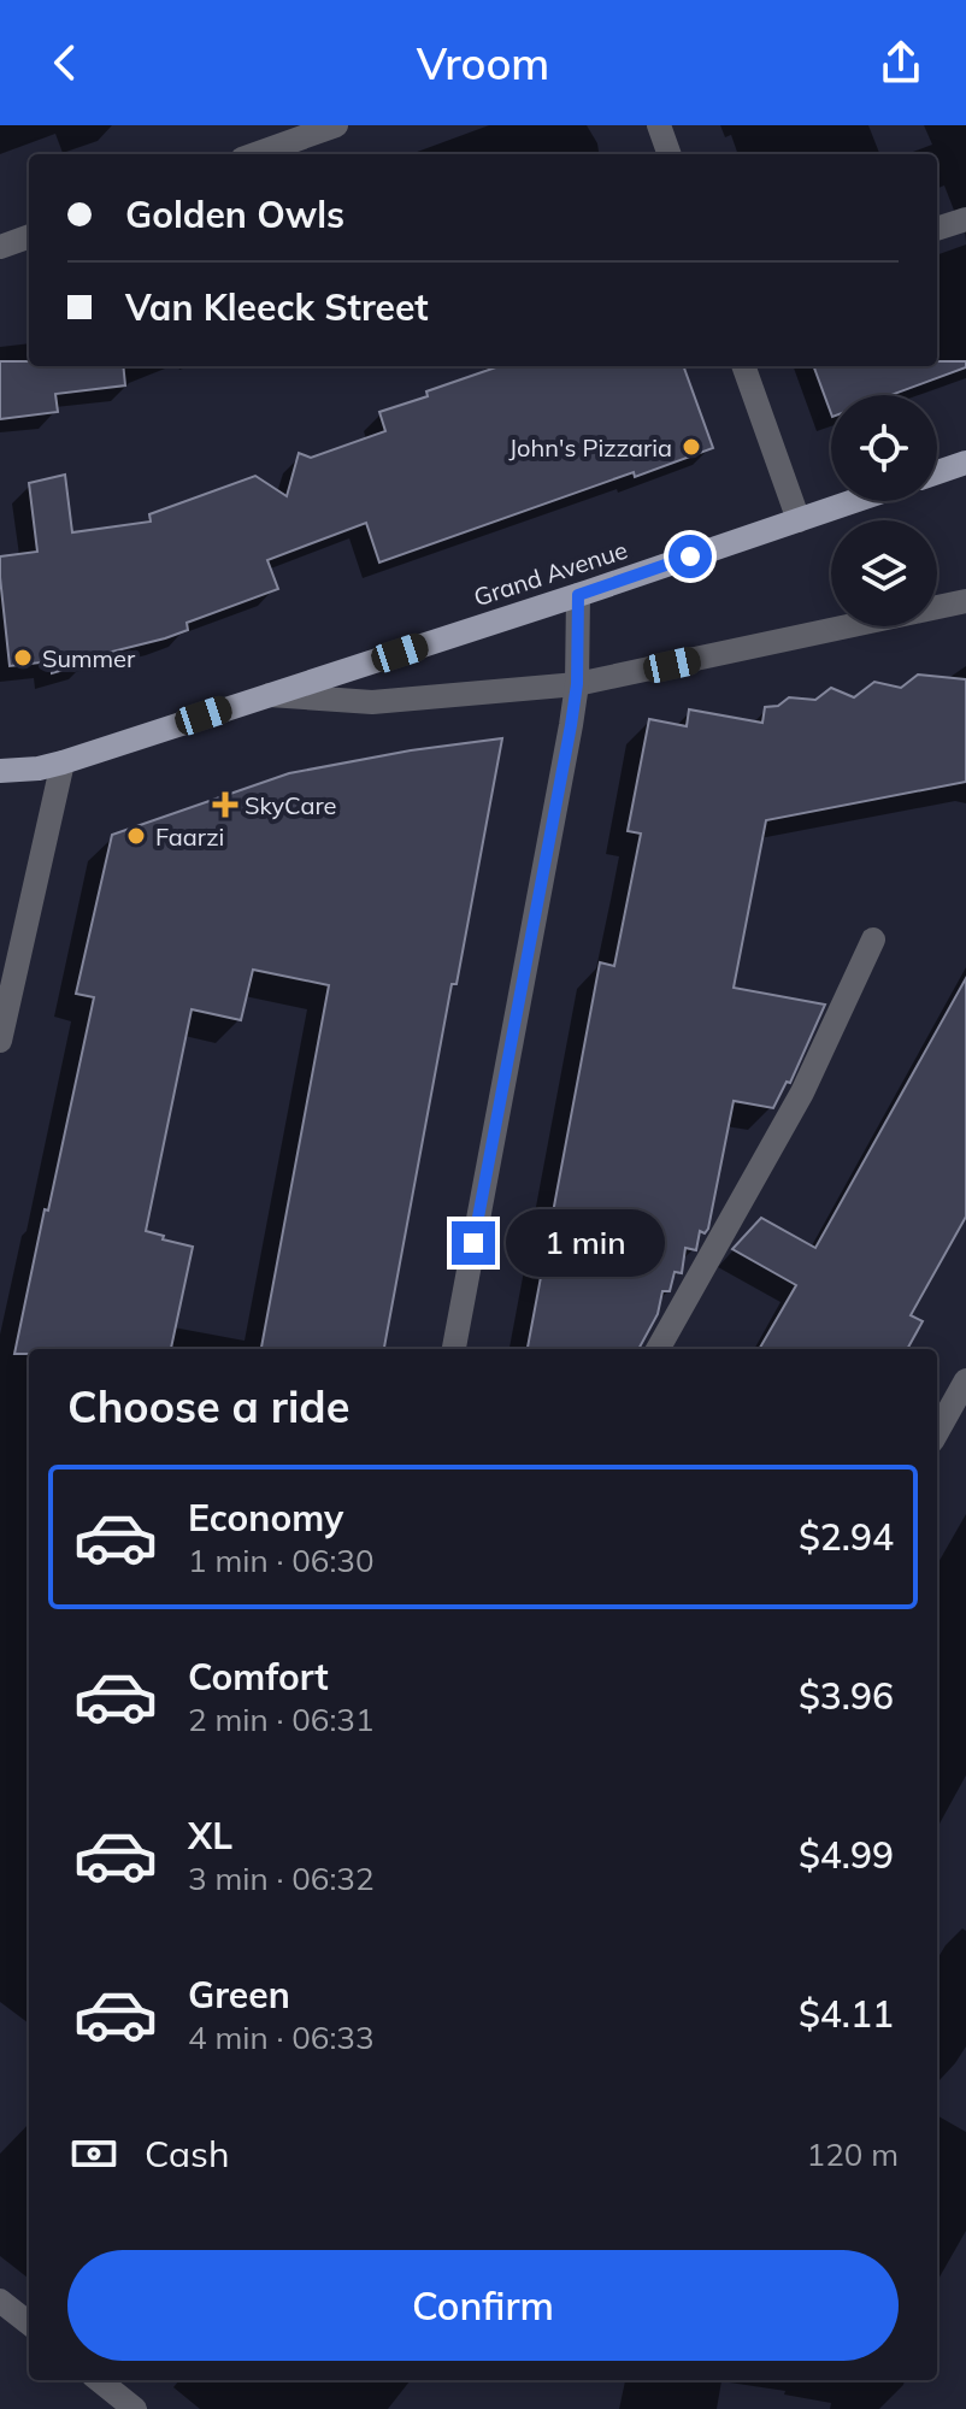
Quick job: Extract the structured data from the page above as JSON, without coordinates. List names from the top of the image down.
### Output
{
  "streets": {
    "main road": ["Grand Avenue"]
  },
  "places": {
    "other": ["John's Pizzaria", "Summer", "Faarzi"],
    "health": ["SkyCare"]
  },
  "page": {
    "header": "Vroom",
    "banner": ["Golden Owls", "Van Kleeck Street"],
    "bubble": "1 min",
    "heading": "Choose a ride",
    "list": [
      {
        "name": "Economy",
        "note": "1 min · 06:30",
        "value": "$2.94"
      },
      {
        "name": "Comfort",
        "note": "2 min · 06:31",
        "value": "$3.96"
      },
      {
        "name": "XL",
        "note": "3 min · 06:32",
        "value": "$4.99"
      },
      {
        "name": "Green",
        "note": "4 min · 06:33",
        "value": "$4.11"
      }
    ],
    "pay": ["Cash", "120 m"],
    "buttons": "Confirm"
  }
}
